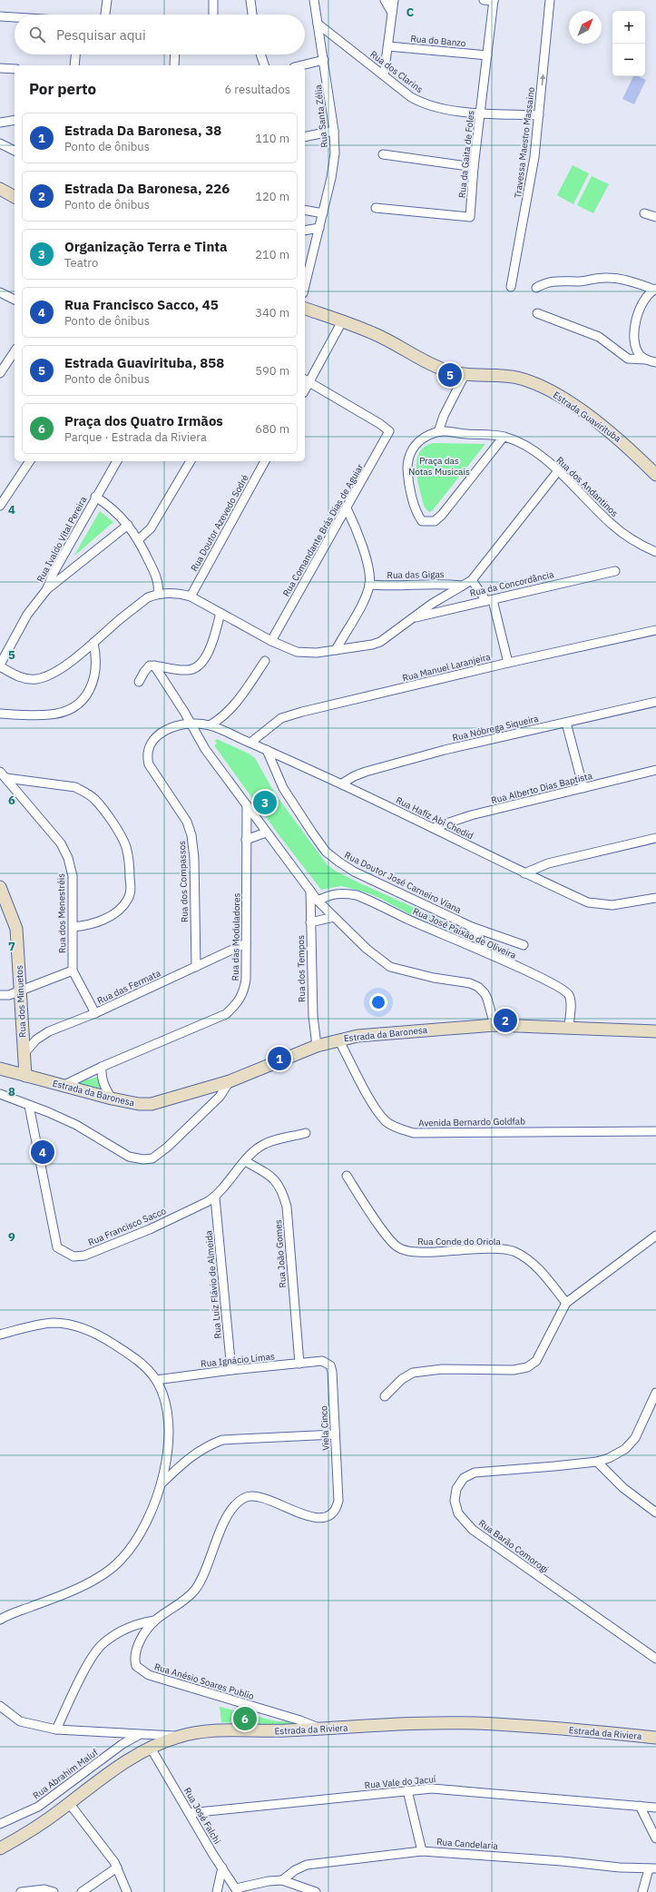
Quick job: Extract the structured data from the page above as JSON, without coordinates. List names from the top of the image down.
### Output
{
  "streets": {
    "street": [
      "Rua do Banzo",
      "Rua dos Clarins",
      "Rua Santa Zélia",
      "Travessa Maestro Massaino",
      "Rua da Gaita de Foles",
      "Estrada Guavirituba",
      "Rua dos Andantinos",
      "Rua Doutor Azevedo Sodré",
      "Rua Comandante Brás Dias de Aguiar",
      "Rua Ivaldo Vital Pereira",
      "Rua das Gigas",
      "Rua da Concordância",
      "Rua Manuel Laranjeira",
      "Rua Nóbrega Siqueira",
      "Rua Alberto Dias Baptista",
      "Rua Hafiz Abi Chedid",
      "Rua dos Compassos",
      "Rua Doutor José Carneiro Viana",
      "Rua dos Menestréis",
      "Rua José Paixão de Oliveira",
      "Rua das Moduladores",
      "Rua dos Tempos",
      "Rua das Fermata",
      "Rua dos Minuetos",
      "Estrada da Baronesa",
      "Avenida Bernardo Goldfab",
      "Rua Francisco Sacco",
      "Rua Conde do Oriola",
      "Rua João Gomes",
      "Rua Luíz Flávio de Almeida",
      "Rua Ignácio Limas",
      "Viela Cinco",
      "Rua Barão Comorogi",
      "Rua Anésio Soares Publio",
      "Estrada da Riviera",
      "Rua Abrahim Maluf",
      "Rua Vale do Jacuí",
      "Rua José Falchi",
      "Rua Candelaria"
    ]
  },
  "crossings": [
    ["Rua do Banzo", "Rua da Gaita de Foles"],
    ["Rua dos Clarins", "Rua Santa Zélia"],
    ["Rua dos Clarins", "Travessa Maestro Massaino"],
    ["Rua dos Clarins", "Rua da Gaita de Foles"],
    ["Rua Manuel Laranjeira", "Rua Hafiz Abi Chedid"],
    ["Rua Nóbrega Siqueira", "Rua Hafiz Abi Chedid"],
    ["Rua Alberto Dias Baptista", "Rua Hafiz Abi Chedid"],
    ["Rua Hafiz Abi Chedid", "Rua dos Compassos"],
    ["Rua Hafiz Abi Chedid", "Rua Doutor José Carneiro Viana"],
    ["Rua dos Compassos", "Rua das Fermata"],
    ["Rua dos Menestréis", "Rua das Fermata"],
    ["Rua José Paixão de Oliveira", "Estrada da Baronesa"],
    ["Rua das Moduladores", "Rua das Fermata"],
    ["Rua das Moduladores", "Estrada da Baronesa"],
    ["Rua dos Tempos", "Estrada da Baronesa"],
    ["Rua das Fermata", "Rua dos Minuetos"],
    ["Rua dos Minuetos", "Estrada da Baronesa"],
    ["Estrada da Baronesa", "Avenida Bernardo Goldfab"],
    ["Rua Francisco Sacco", "Rua João Gomes"],
    ["Rua Francisco Sacco", "Rua Luíz Flávio de Almeida"],
    ["Rua João Gomes", "Rua Ignácio Limas"],
    ["Rua Luíz Flávio de Almeida", "Rua Ignácio Limas"],
    ["Rua Ignácio Limas", "Viela Cinco"],
    ["Viela Cinco", "Rua Anésio Soares Publio"],
    ["Rua Anésio Soares Publio", "Estrada da Riviera"],
    ["Estrada da Riviera", "Rua José Falchi"],
    ["Rua Vale do Jacuí", "Rua José Falchi"]
  ],
  "one_way": ["Travessa Maestro Massaino"],
  "parks": ["Praça das Notas Musicais"],
  "north": "top right",
  "page": {
    "map_buttons": ["+", "−"],
    "search": "Pesquisar aqui",
    "heading": ["Por perto", "6 resultados"],
    "list": [
      {
        "mark": "1",
        "name": "Estrada Da Baronesa, 38",
        "note": "Ponto de ônibus",
        "value": "110 m"
      },
      {
        "mark": "2",
        "name": "Estrada Da Baronesa, 226",
        "note": "Ponto de ônibus",
        "value": "120 m"
      },
      {
        "mark": "3",
        "name": "Organização Terra e Tinta",
        "note": "Teatro",
        "value": "210 m"
      },
      {
        "mark": "4",
        "name": "Rua Francisco Sacco, 45",
        "note": "Ponto de ônibus",
        "value": "340 m"
      },
      {
        "mark": "5",
        "name": "Estrada Guavirituba, 858",
        "note": "Ponto de ônibus",
        "value": "590 m"
      },
      {
        "mark": "6",
        "name": "Praça dos Quatro Irmãos",
        "note": "Parque · Estrada da Riviera",
        "value": "680 m"
      }
    ],
    "pins": [
      "5",
      "3",
      "2",
      "1",
      "4",
      "6"
    ]
  },
  "grid": {
    "columns": ["C"],
    "rows": [
      "4",
      "5",
      "6",
      "7",
      "8",
      "9"
    ]
  }
}
